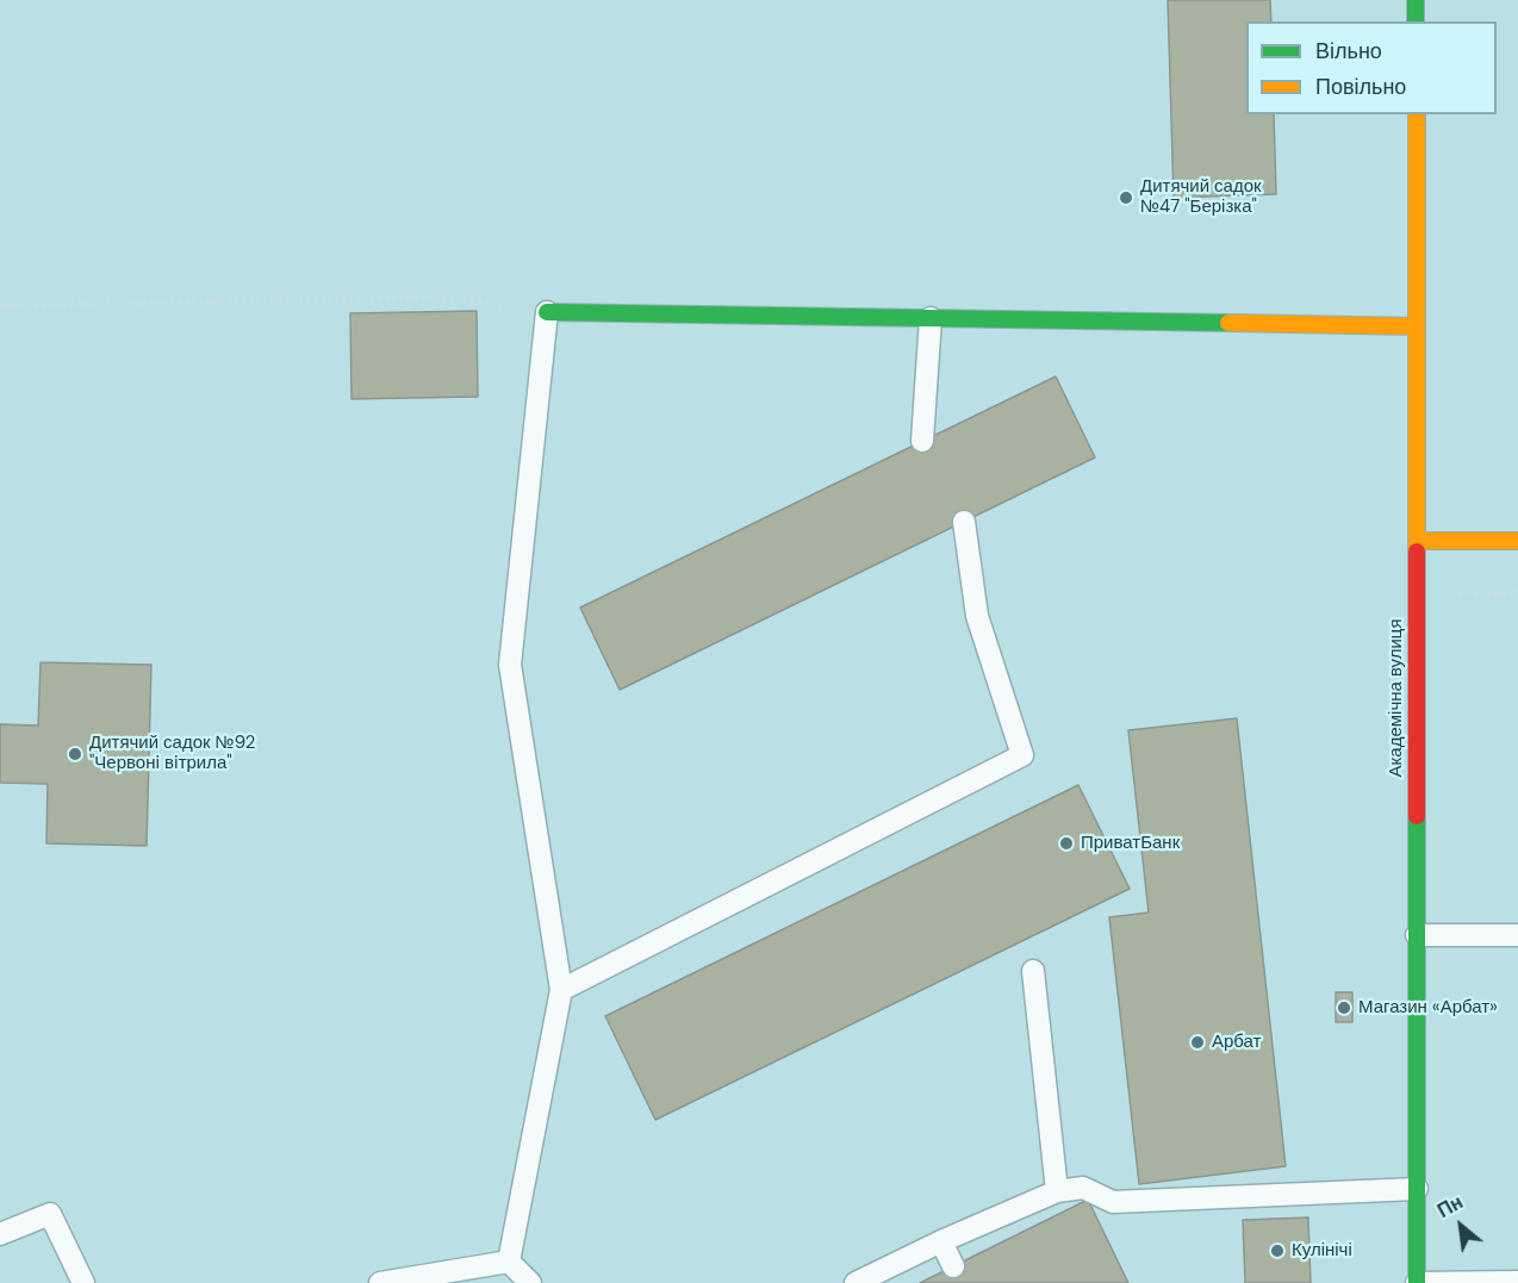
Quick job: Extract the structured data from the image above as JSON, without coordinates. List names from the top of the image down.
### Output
{
  "streets": {
    "street": ["Академічна вулиця"]
  },
  "places": [
    "Дитячий садок №47 \"Берізка\"",
    "Дитячий садок №92 \"Червонi вiтрила\"",
    "ПриватБанк",
    "Магазин «Арбат»",
    "Арбат",
    "Кулінічі"
  ],
  "legend": ["Вільно", "Повільно"],
  "north": "top left"
}
